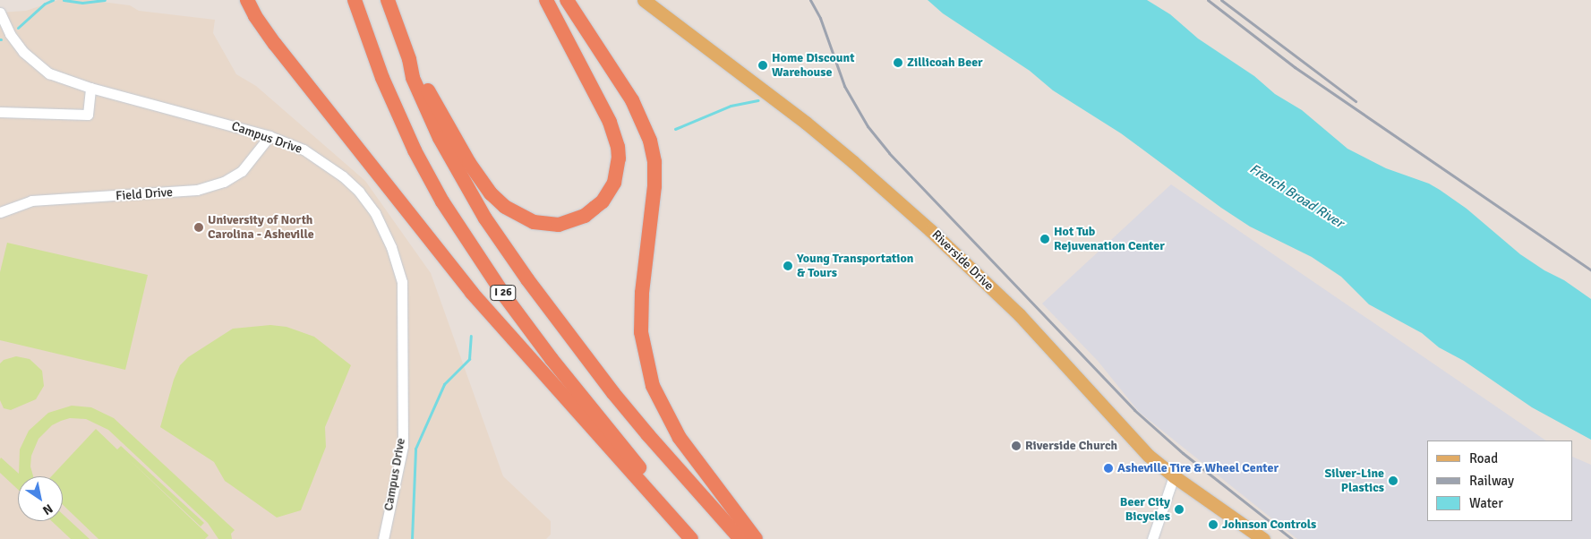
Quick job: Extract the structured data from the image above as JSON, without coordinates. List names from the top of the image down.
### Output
{
  "streets": {
    "highway": ["I 26"],
    "main road": ["Riverside Drive"],
    "street": ["Campus Drive", "Field Drive"]
  },
  "crossings": [
    ["Campus Drive", "Field Drive"]
  ],
  "water": ["French Broad River"],
  "places": [
    "Zillicoah Beer",
    "Home Discount Warehouse",
    "University of North Carolina - Asheville",
    "Hot Tub Rejuvenation Center",
    "Young Transportation & Tours",
    "Riverside Church",
    "Asheville Tire & Wheel Center",
    "Silver-Line Plastics",
    "Beer City Bicycles",
    "Johnson Controls"
  ],
  "legend": ["Road", "Railway", "Water"],
  "north": "bottom right"
}
